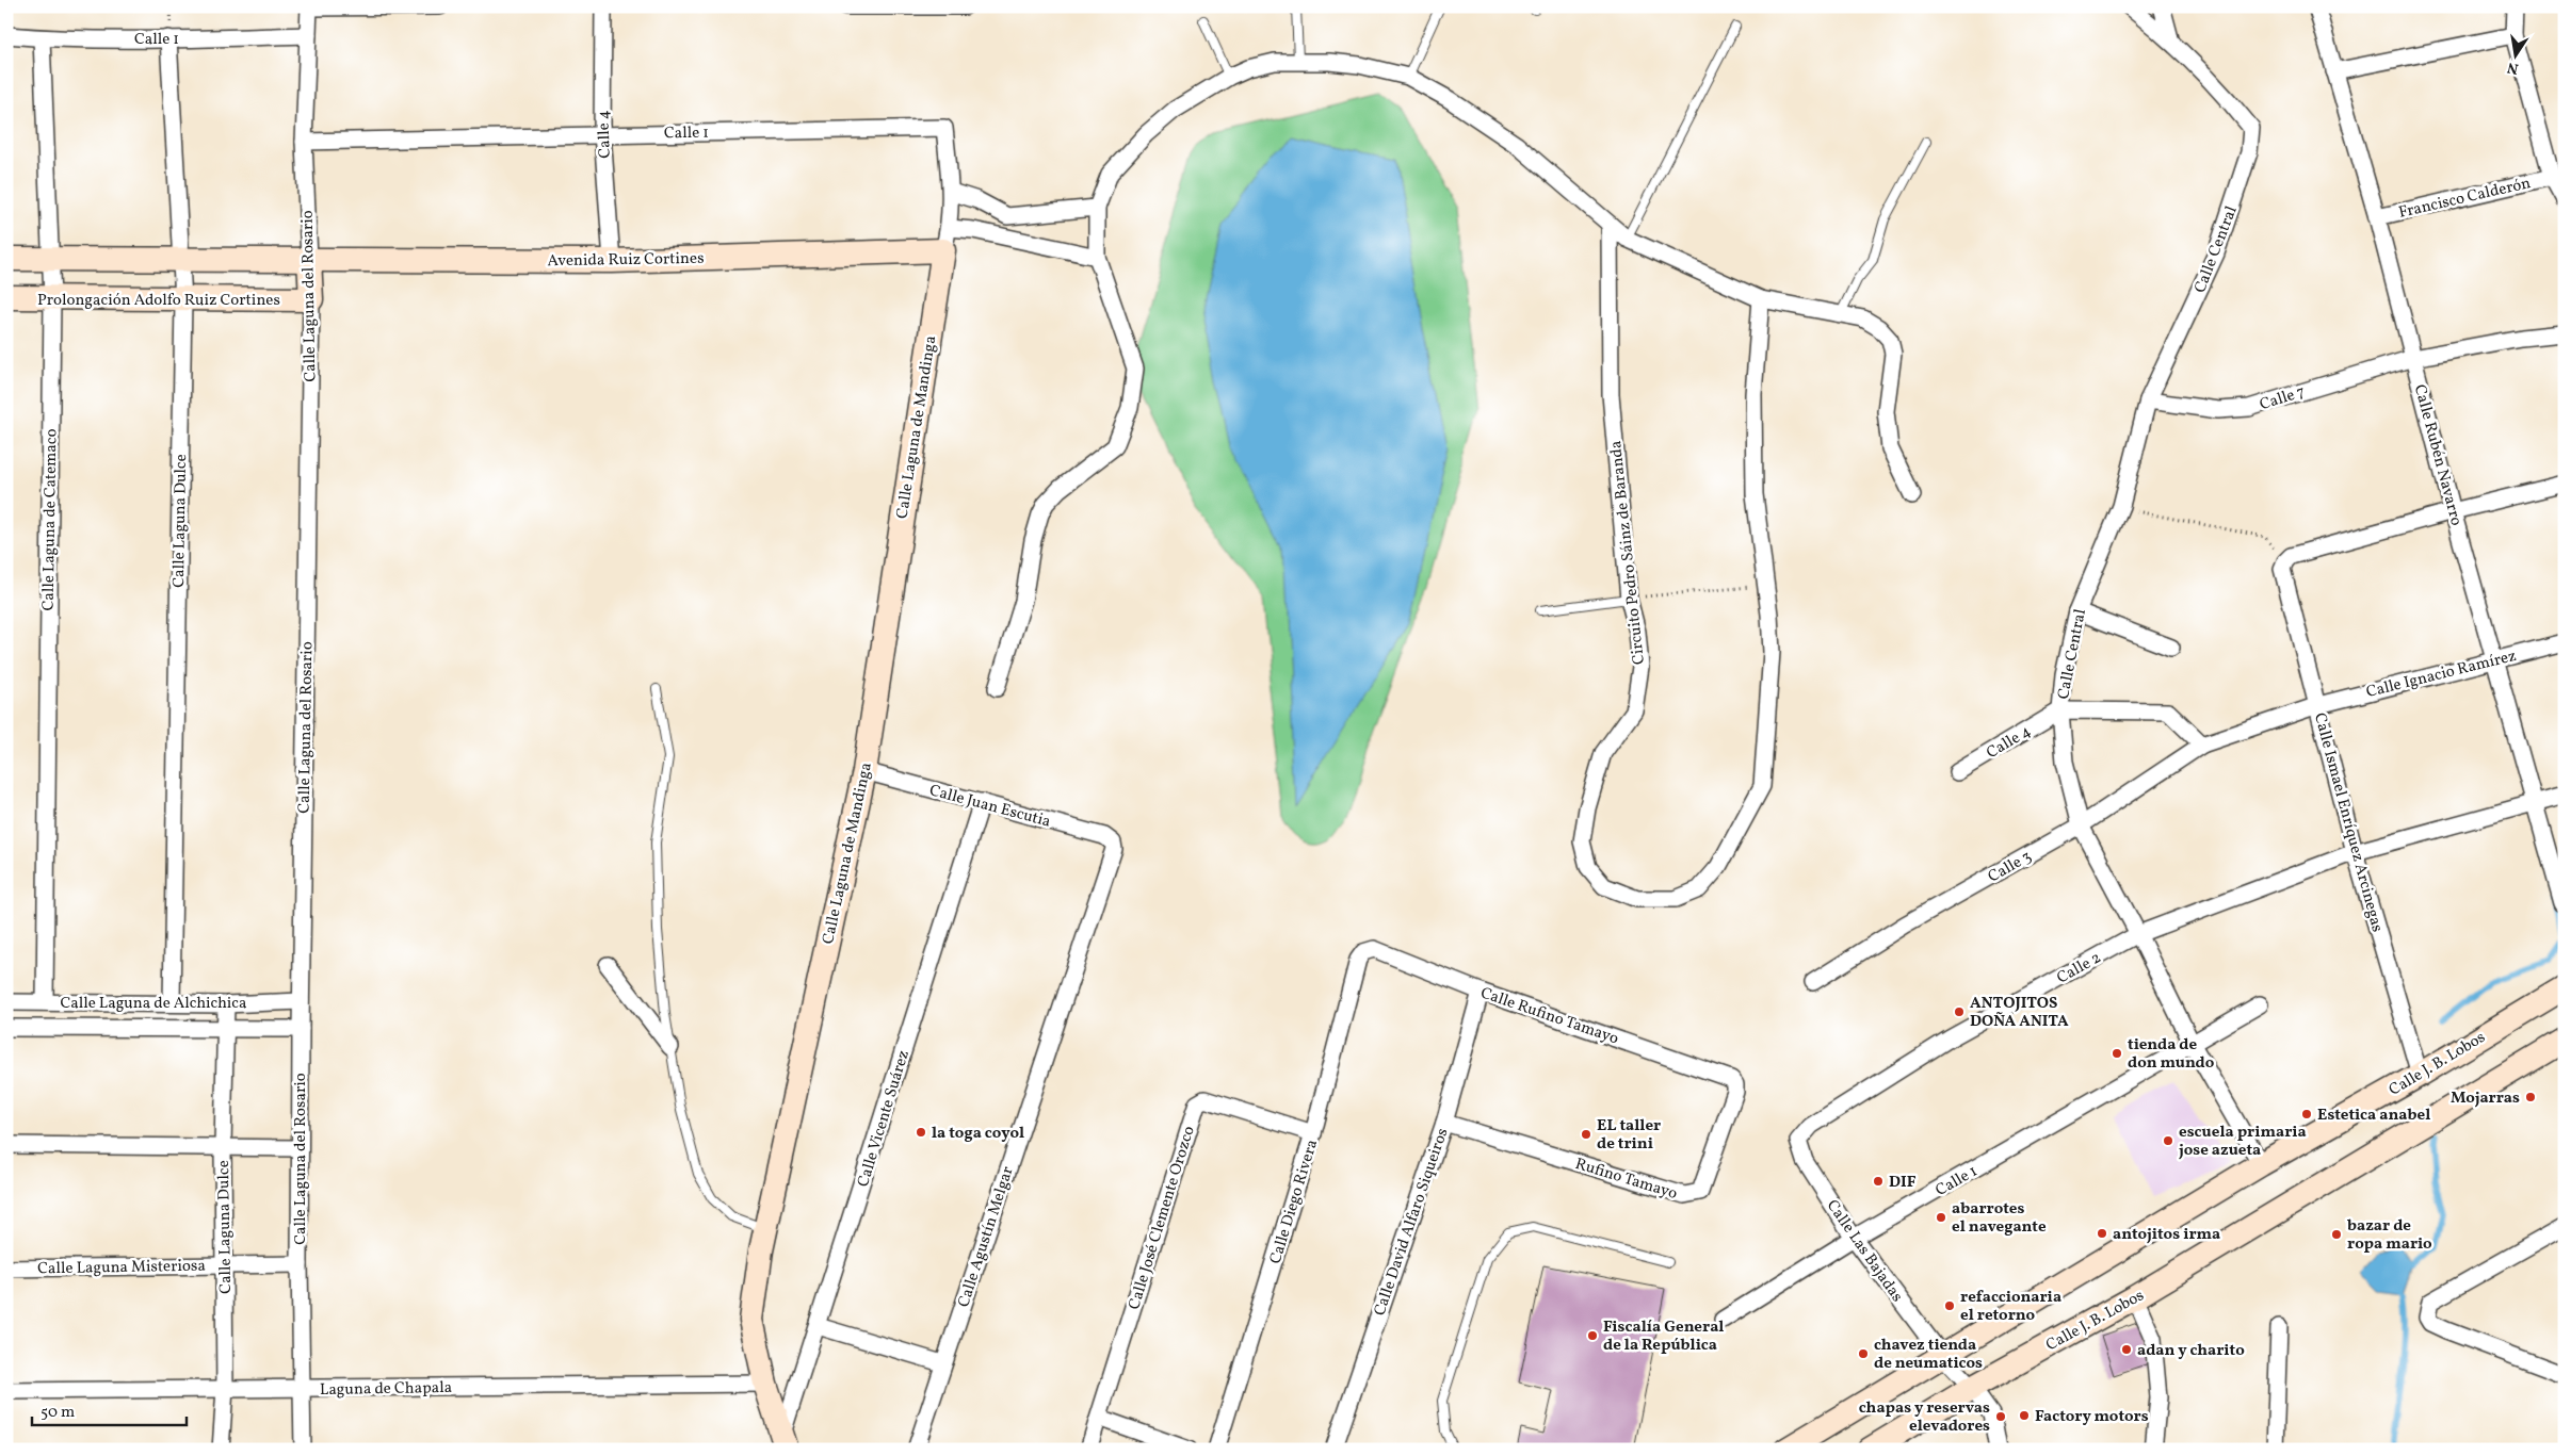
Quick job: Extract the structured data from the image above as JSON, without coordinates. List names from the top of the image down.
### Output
{
  "streets": {
    "street": [
      "Calle 1",
      "Calle 4",
      "Francisco Calderón",
      "Calle Central",
      "Avenida Ruiz Cortines",
      "Calle Laguna del Rosario",
      "Prolongación Adolfo Ruiz Cortines",
      "Calle 7",
      "Calle Laguna de Mandinga",
      "Calle Rubén Navarro",
      "Calle Laguna de Catemaco",
      "Calle Laguna Dulce",
      "Circuito Pedro Sáinz de Baranda",
      "Calle Ignacio Ramírez",
      "Calle Juan Escutia",
      "Calle Ismael Enríquez Arcinegas",
      "Calle 3",
      "Calle 2",
      "Calle Laguna de Alchichica",
      "Calle Rufino Tamayo",
      "Calle J. B. Lobos",
      "Calle Vicente Suárez",
      "Rufino Tamayo",
      "Calle Diego Rivera",
      "Calle José Clemente Orozco",
      "Calle David Alfaro Siqueiros",
      "Calle Agustín Melgar",
      "Calle Las Bajadas",
      "Calle Laguna Misteriosa",
      "Laguna de Chapala"
    ]
  },
  "crossings": [
    ["Calle 1", "Calle 4"],
    ["Calle 1", "Calle Central"],
    ["Calle 1", "Avenida Ruiz Cortines"],
    ["Calle 1", "Calle Laguna del Rosario"],
    ["Calle 1", "Calle Laguna de Mandinga"],
    ["Calle 1", "Calle Laguna de Catemaco"],
    ["Calle 1", "Calle Laguna Dulce"],
    ["Calle 1", "Calle Las Bajadas"],
    ["Calle 4", "Calle Central"],
    ["Calle 4", "Avenida Ruiz Cortines"],
    ["Francisco Calderón", "Calle Rubén Navarro"],
    ["Calle Central", "Calle 7"],
    ["Calle Central", "Calle 3"],
    ["Calle Central", "Calle 2"],
    ["Calle Central", "Calle J. B. Lobos"],
    ["Avenida Ruiz Cortines", "Calle Laguna del Rosario"],
    ["Avenida Ruiz Cortines", "Calle Laguna de Mandinga"],
    ["Calle Laguna del Rosario", "Prolongación Adolfo Ruiz Cortines"],
    ["Calle Laguna del Rosario", "Calle Laguna de Alchichica"],
    ["Calle Laguna del Rosario", "Calle Laguna Misteriosa"],
    ["Calle Laguna del Rosario", "Laguna de Chapala"],
    ["Prolongación Adolfo Ruiz Cortines", "Calle Laguna de Catemaco"],
    ["Prolongación Adolfo Ruiz Cortines", "Calle Laguna Dulce"],
    ["Calle 7", "Calle Rubén Navarro"],
    ["Calle Laguna de Mandinga", "Calle Juan Escutia"],
    ["Calle Laguna de Mandinga", "Calle Vicente Suárez"],
    ["Calle Laguna de Mandinga", "Laguna de Chapala"],
    ["Calle Rubén Navarro", "Calle Ignacio Ramírez"],
    ["Calle Rubén Navarro", "Calle 2"],
    ["Calle Laguna de Catemaco", "Calle Laguna de Alchichica"],
    ["Calle Laguna Dulce", "Calle Laguna de Alchichica"],
    ["Calle Laguna Dulce", "Calle Laguna Misteriosa"],
    ["Calle Laguna Dulce", "Laguna de Chapala"],
    ["Calle Ignacio Ramírez", "Calle Ismael Enríquez Arcinegas"],
    ["Calle Ignacio Ramírez", "Calle 3"],
    ["Calle Juan Escutia", "Calle Vicente Suárez"],
    ["Calle Juan Escutia", "Calle Agustín Melgar"],
    ["Calle Ismael Enríquez Arcinegas", "Calle 2"],
    ["Calle Ismael Enríquez Arcinegas", "Calle J. B. Lobos"],
    ["Calle 2", "Calle Las Bajadas"],
    ["Calle Rufino Tamayo", "Rufino Tamayo"],
    ["Calle Rufino Tamayo", "Calle Diego Rivera"],
    ["Calle Rufino Tamayo", "Calle David Alfaro Siqueiros"],
    ["Calle J. B. Lobos", "Calle Las Bajadas"],
    ["Rufino Tamayo", "Calle David Alfaro Siqueiros"],
    ["Calle Diego Rivera", "Calle José Clemente Orozco"]
  ],
  "places": [
    "ANTOJITOS DOÑA ANITA",
    "tienda de don mundo",
    "Mojarras",
    "Estetica anabel",
    "la toga coyol",
    "EL taller de trini",
    "escuela primaria jose azueta",
    "DIF",
    "abarrotes el navegante",
    "antojitos irma",
    "bazar de ropa mario",
    "refaccionaria el retorno",
    "Fiscalía General de la República",
    "adan y charito",
    "chavez tienda de neumaticos",
    "Factory motors",
    "chapas y reservas elevadores"
  ],
  "scale_bar": "50 m",
  "north": "bottom"
}
